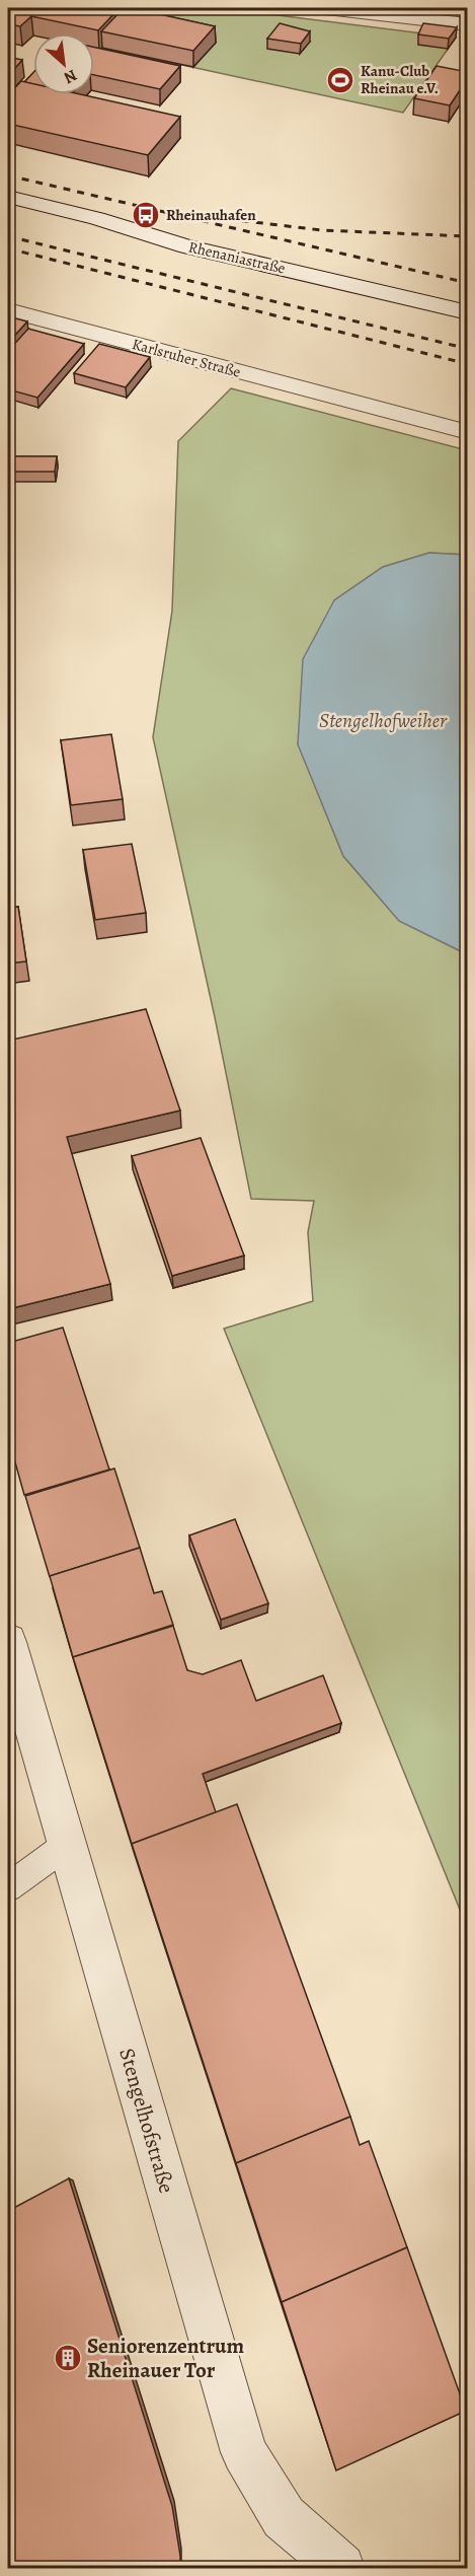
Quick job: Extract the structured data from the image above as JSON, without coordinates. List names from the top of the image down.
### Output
{
  "streets": {
    "street": ["Rhenaniastraße", "Karlsruher Straße", "Stengelhofstraße"]
  },
  "water": ["Stengelhofweiher"],
  "places": {
    "sports": ["Kanu-Club Rheinau e.V."],
    "bus stop": ["Rheinauhafen"],
    "building": ["Seniorenzentrum Rheinauer Tor"]
  },
  "north": "bottom right"
}
